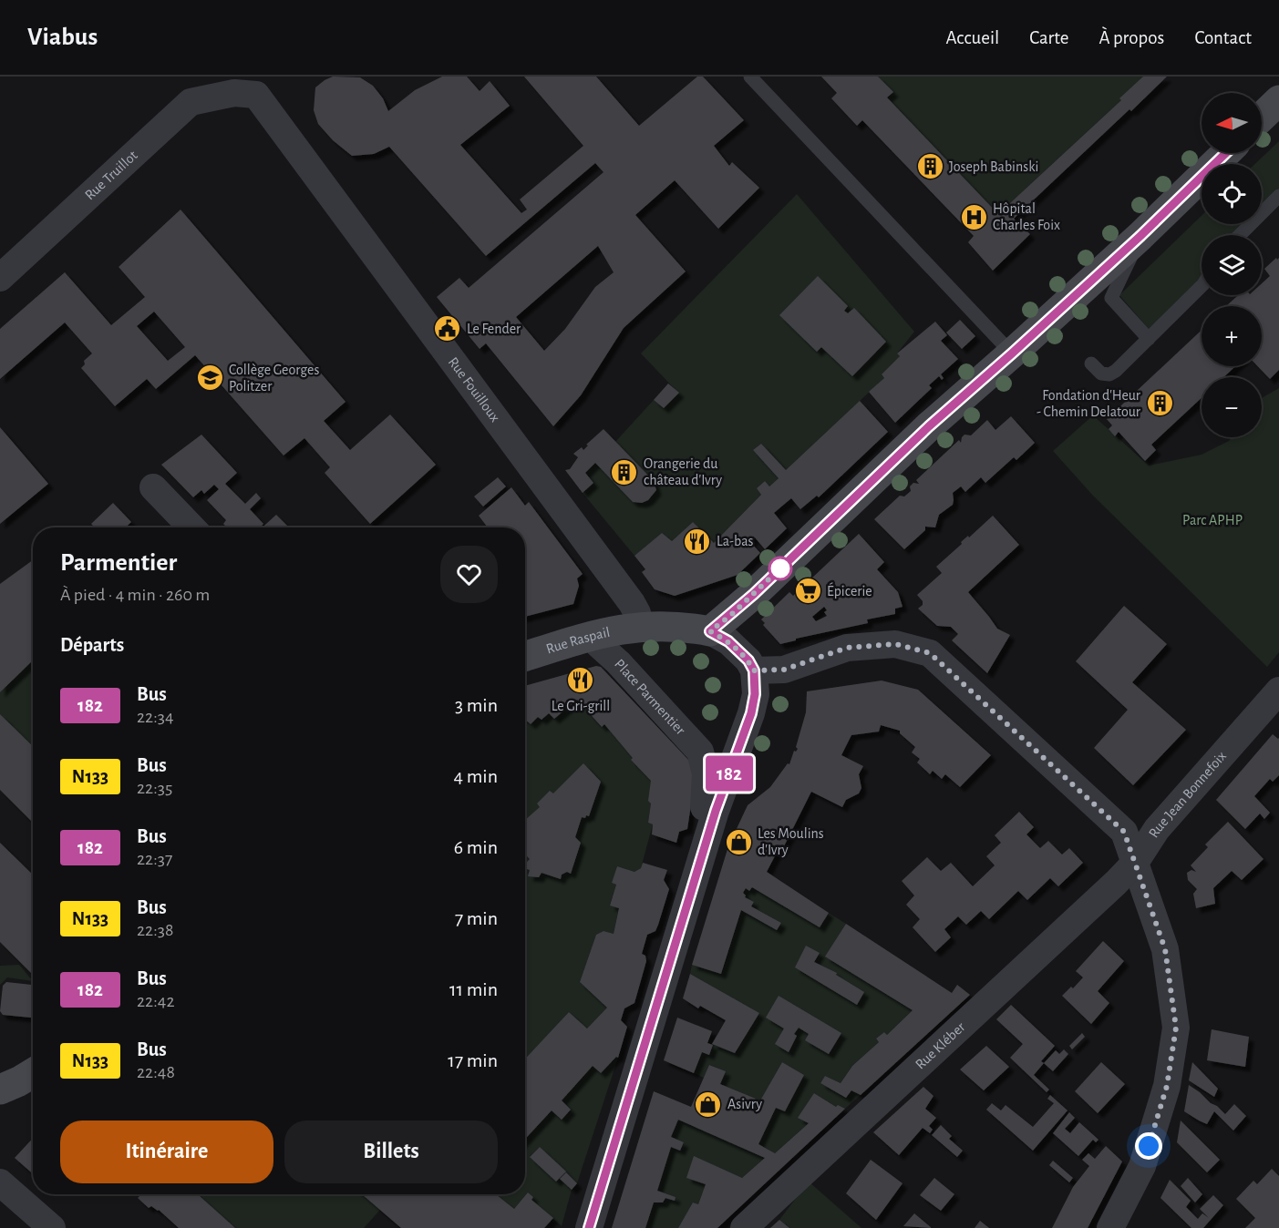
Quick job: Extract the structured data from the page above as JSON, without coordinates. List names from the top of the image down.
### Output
{
  "streets": {
    "street": [
      "Rue Truillot",
      "Rue Fouilloux",
      "Rue Raspail",
      "Place Parmentier",
      "Rue Jean Bonnefoix",
      "Rue Kléber"
    ]
  },
  "crossings": [
    ["Rue Truillot", "Rue Fouilloux"],
    ["Rue Fouilloux", "Rue Raspail"],
    ["Rue Raspail", "Place Parmentier"],
    ["Rue Jean Bonnefoix", "Rue Kléber"]
  ],
  "parks": ["Parc APHP"],
  "places": {
    "building": ["Joseph Babinski", "Fondation d'Heur - Chemin Delatour", "Orangerie du château d'Ivry"],
    "hospital": ["Hôpital Charles Foix"],
    "public building": ["Le Fender"],
    "school or university": ["Collège Georges Politzer"],
    "restaurant": ["La-bas", "Le Gri-grill"],
    "supermarket": ["Épicerie"],
    "shop": ["Les Moulins d'Ivry", "Asivry"]
  },
  "lines": ["bus line 182"],
  "north": "left",
  "page": {
    "header": "Viabus",
    "nav": [
      "Accueil",
      "Carte",
      "À propos",
      "Contact"
    ],
    "on_map": "182",
    "map_buttons": ["+", "−"],
    "heading": [
      ["Parmentier", "À pied · 4 min · 260 m"],
      "Départs"
    ],
    "list": [
      {
        "mark": "182",
        "name": "Bus",
        "note": "22:34",
        "value": "3 min"
      },
      {
        "mark": "N133",
        "name": "Bus",
        "note": "22:35",
        "value": "4 min"
      },
      {
        "mark": "182",
        "name": "Bus",
        "note": "22:37",
        "value": "6 min"
      },
      {
        "mark": "N133",
        "name": "Bus",
        "note": "22:38",
        "value": "7 min"
      },
      {
        "mark": "182",
        "name": "Bus",
        "note": "22:42",
        "value": "11 min"
      },
      {
        "mark": "N133",
        "name": "Bus",
        "note": "22:48",
        "value": "17 min"
      }
    ],
    "buttons": ["Itinéraire", "Billets"]
  }
}
